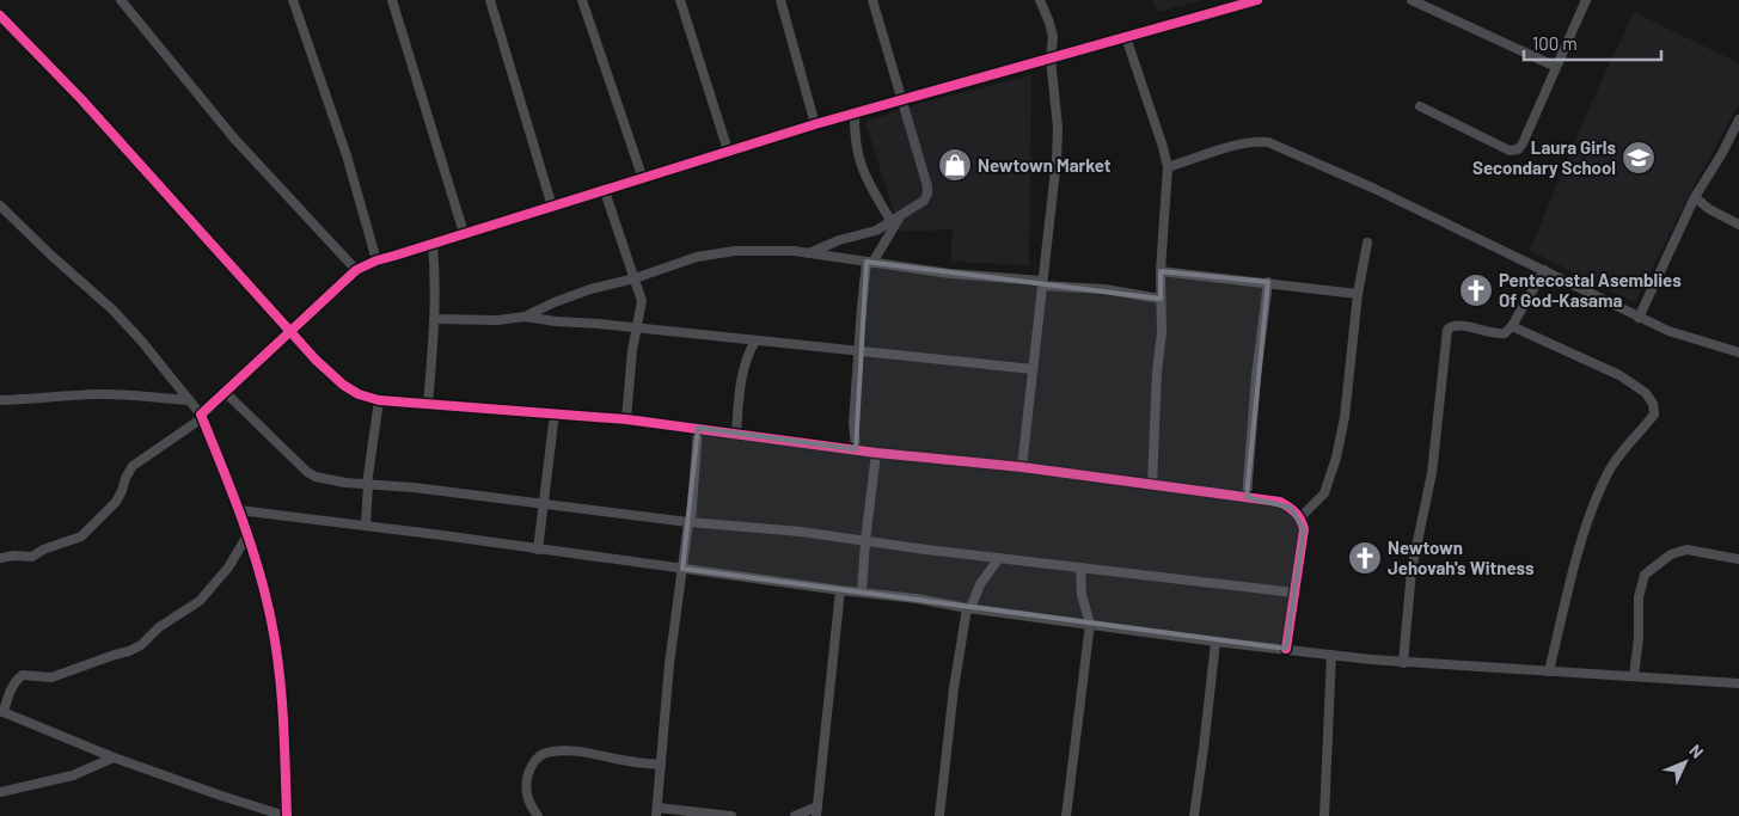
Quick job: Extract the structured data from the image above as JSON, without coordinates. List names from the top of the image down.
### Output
{
  "places": {
    "school or university": ["Laura Girls Secondary School"],
    "shop": ["Newtown Market"],
    "church": ["Pentecostal Asemblies Of God-Kasama", "Newtown Jehovah's Witness"]
  },
  "scale_bar": "100 m",
  "north": "top right"
}
